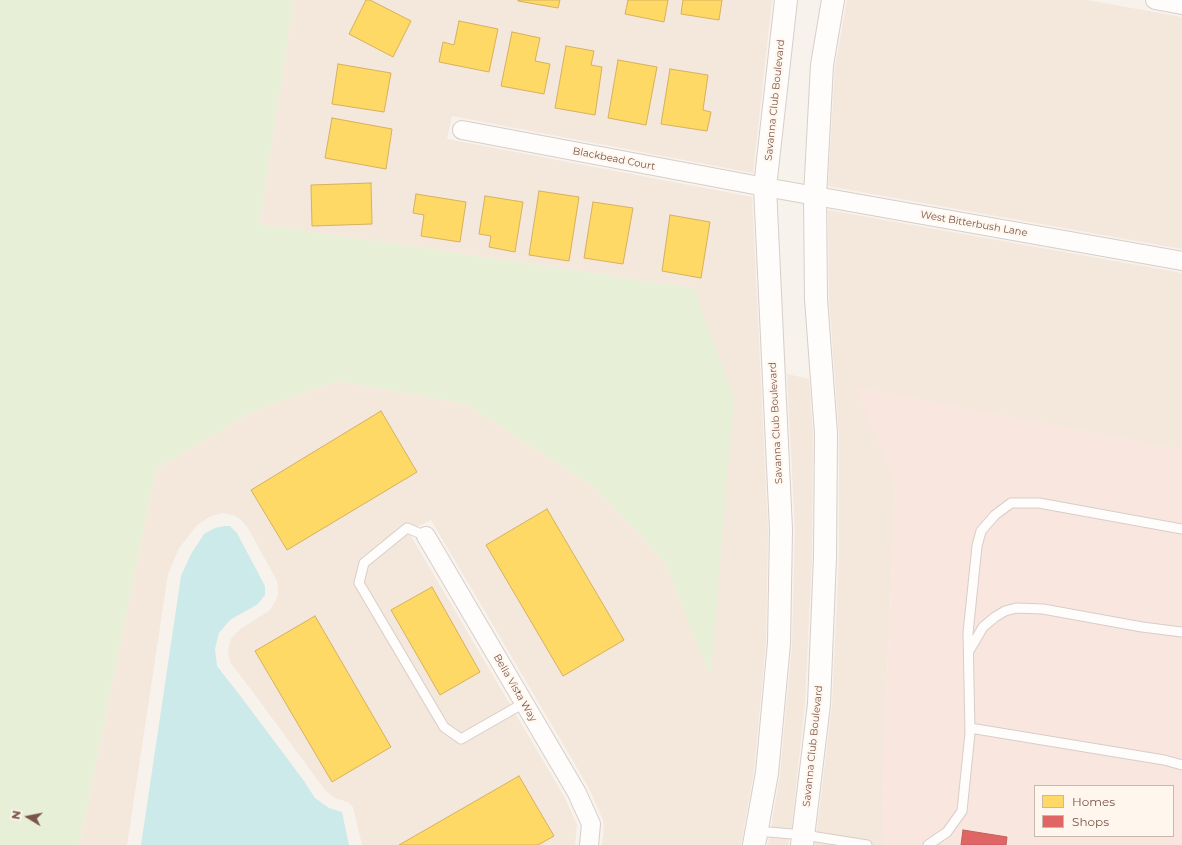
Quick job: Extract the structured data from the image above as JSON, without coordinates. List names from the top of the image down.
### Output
{
  "streets": {
    "street": [
      "Savanna Club Boulevard",
      "Blackbead Court",
      "West Bitterbush Lane",
      "Bella Vista Way"
    ]
  },
  "crossings": [
    ["Savanna Club Boulevard", "Blackbead Court"],
    ["Savanna Club Boulevard", "West Bitterbush Lane"],
    ["Blackbead Court", "West Bitterbush Lane"]
  ],
  "legend": ["Homes", "Shops"],
  "north": "left"
}
